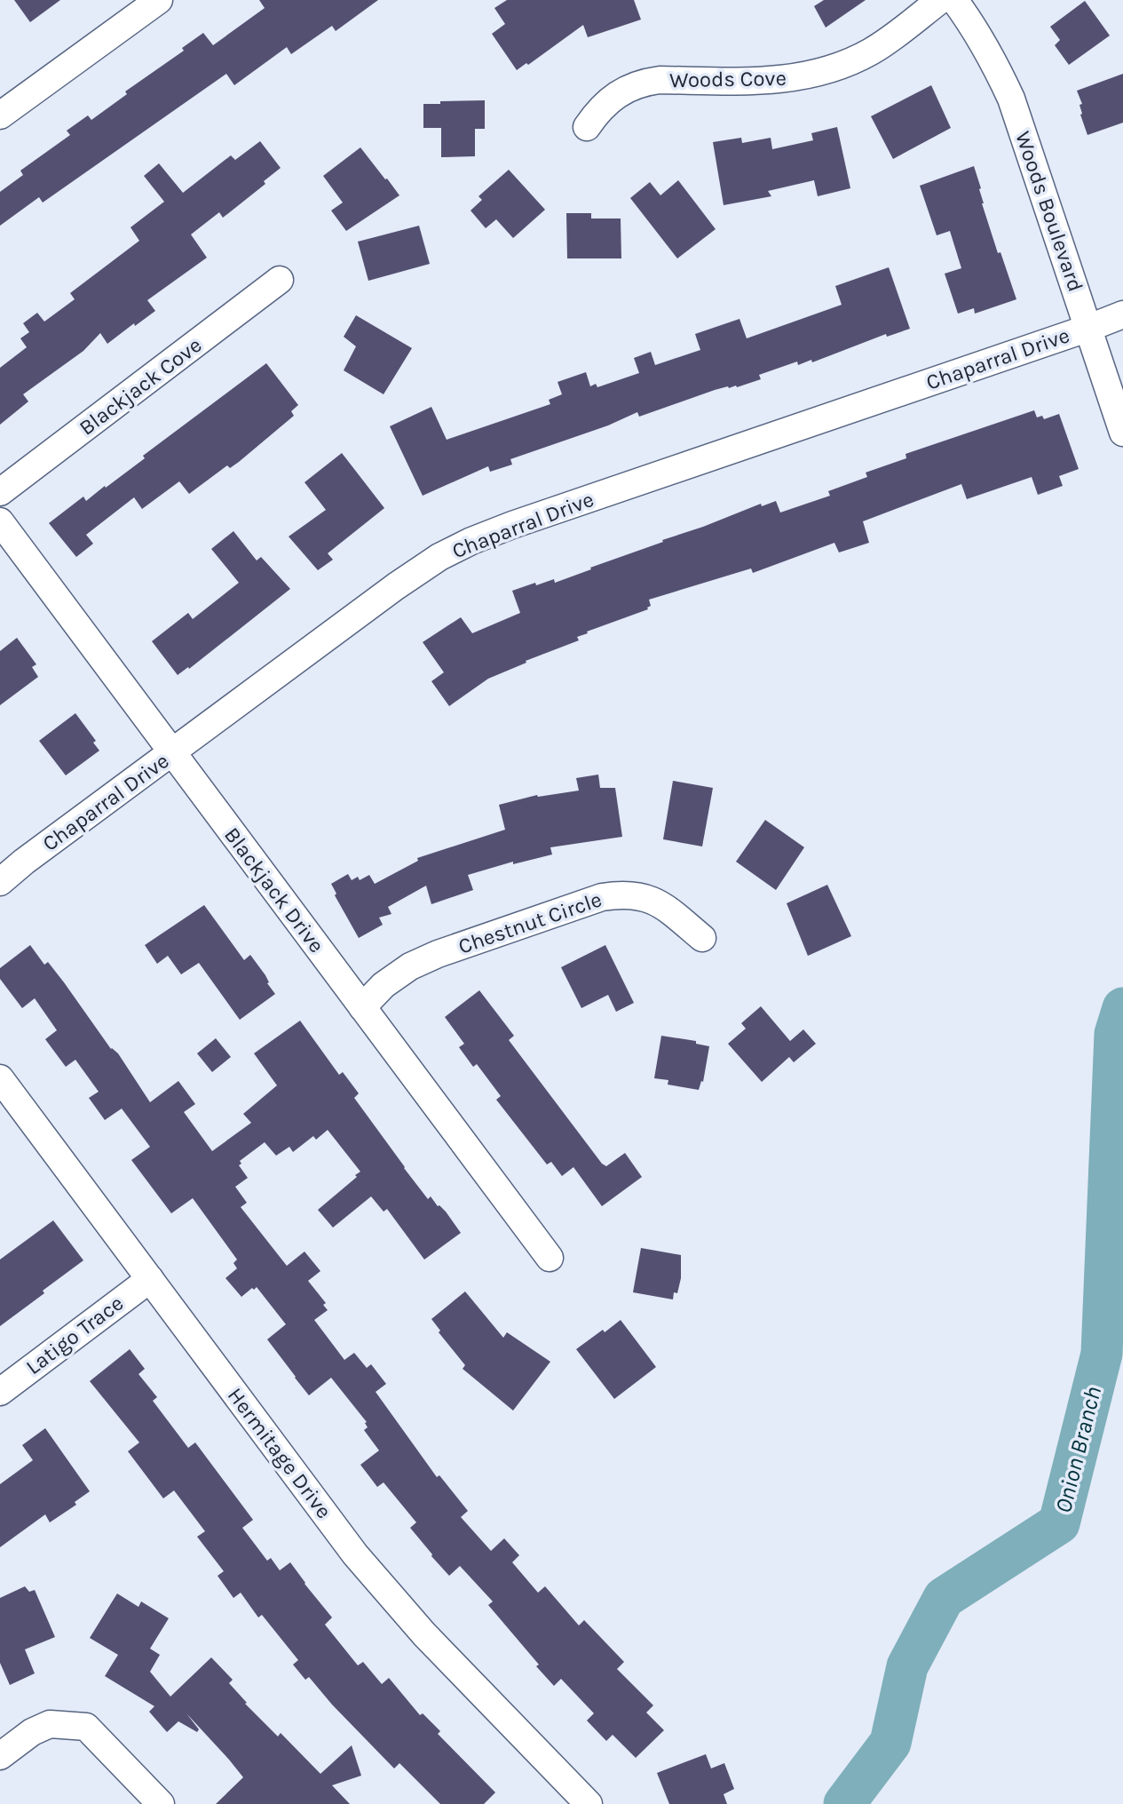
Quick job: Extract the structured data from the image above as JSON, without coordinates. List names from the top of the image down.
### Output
{
  "streets": {
    "street": [
      "Woods Cove",
      "Woods Boulevard",
      "Chaparral Drive",
      "Blackjack Cove",
      "Blackjack Drive",
      "Chestnut Circle",
      "Latigo Trace",
      "Hermitage Drive"
    ]
  },
  "crossings": [
    ["Woods Boulevard", "Chaparral Drive"],
    ["Chaparral Drive", "Blackjack Drive"],
    ["Blackjack Drive", "Chestnut Circle"],
    ["Latigo Trace", "Hermitage Drive"]
  ],
  "water": ["Onion Branch"]
}
